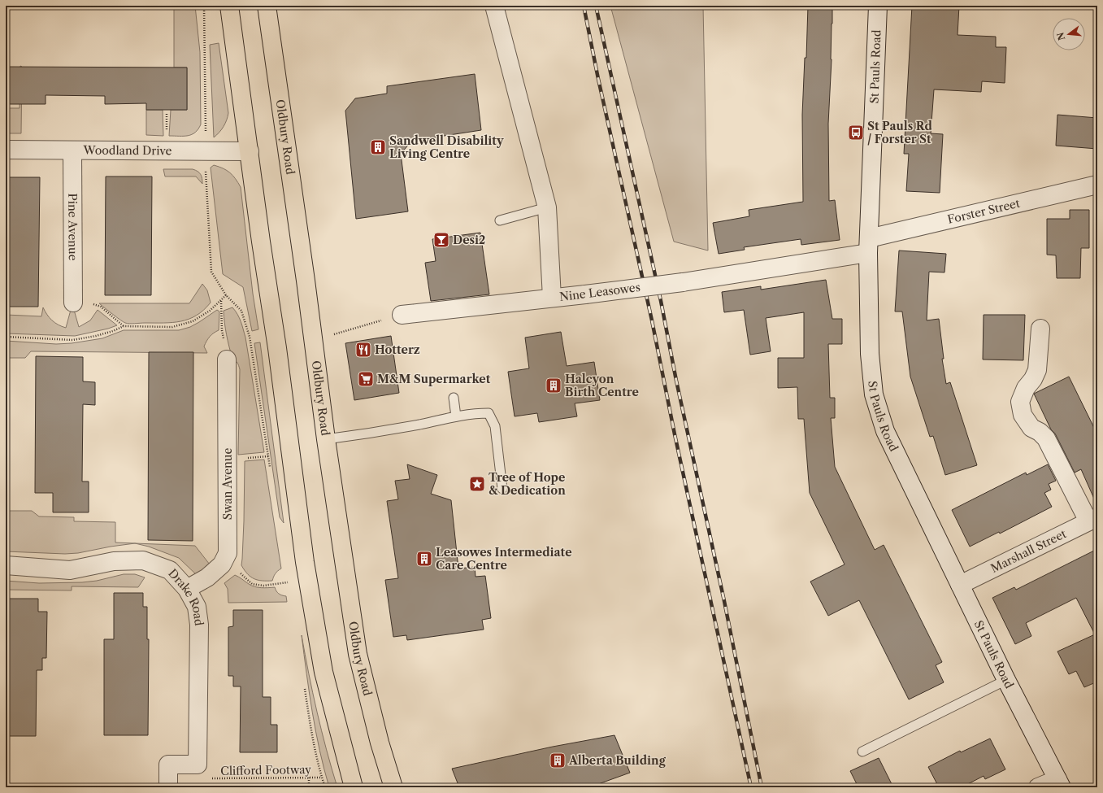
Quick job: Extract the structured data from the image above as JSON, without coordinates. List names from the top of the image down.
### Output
{
  "streets": {
    "main road": ["Oldbury Road"],
    "street": [
      "St Pauls Road",
      "Woodland Drive",
      "Forster Street",
      "Pine Avenue",
      "Nine Leasowes",
      "Swan Avenue",
      "Marshall Street",
      "Drake Road"
    ],
    "path": ["Clifford Footway"]
  },
  "crossings": [
    ["St Pauls Road", "Forster Street"],
    ["St Pauls Road", "Nine Leasowes"],
    ["St Pauls Road", "Marshall Street"],
    ["Woodland Drive", "Pine Avenue"],
    ["Forster Street", "Nine Leasowes"],
    ["Swan Avenue", "Drake Road"]
  ],
  "places": {
    "bus stop": ["St Pauls Rd / Forster St"],
    "building": [
      "Sandwell Disability Living Centre",
      "Halcyon Birth Centre",
      "Leasowes Intermediate Care Centre",
      "Alberta Building"
    ],
    "bar": ["Desi2"],
    "restaurant": ["Hotterz"],
    "supermarket": ["M&M Supermarket"],
    "place": ["Tree of Hope & Dedication"]
  },
  "north": "left"
}
